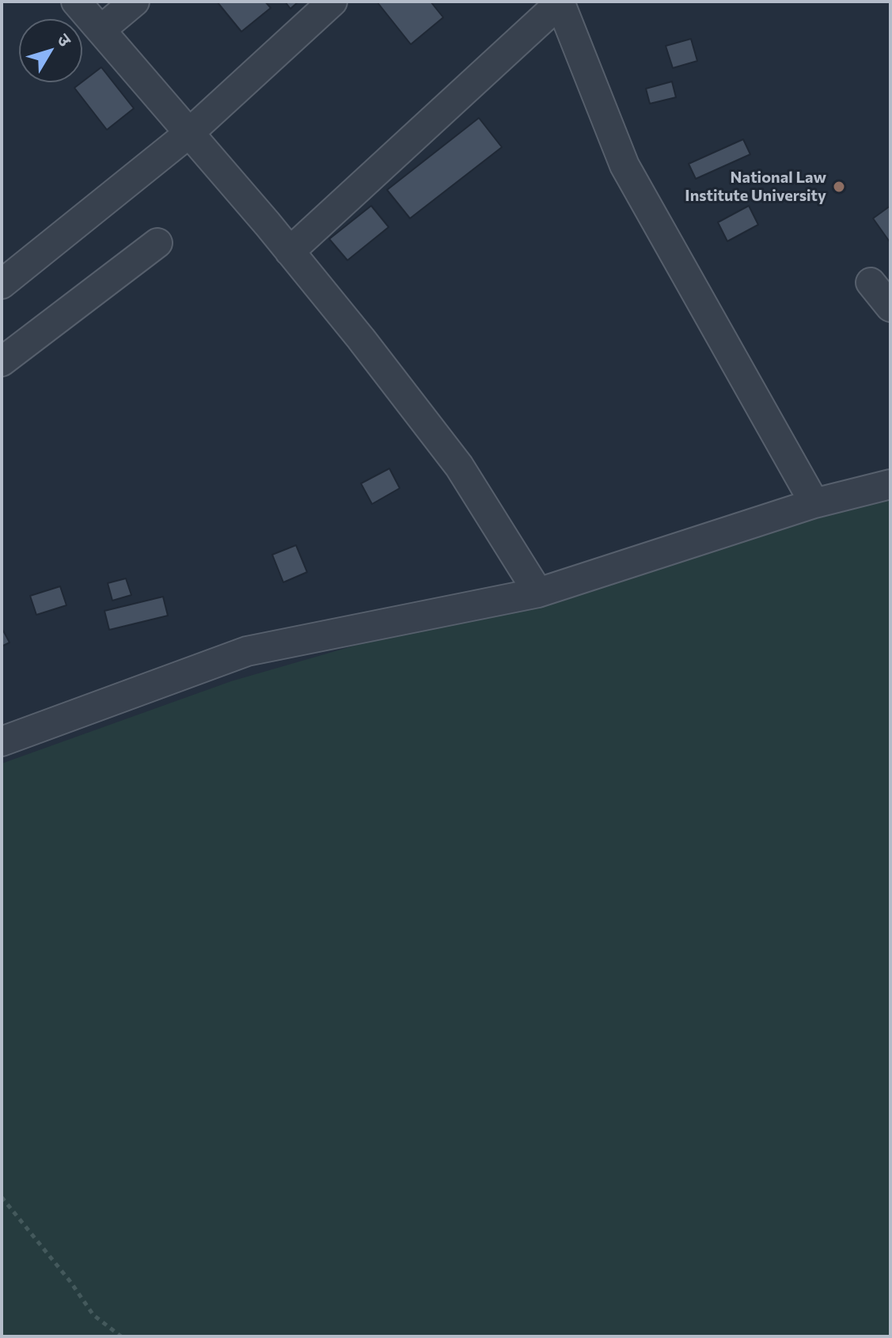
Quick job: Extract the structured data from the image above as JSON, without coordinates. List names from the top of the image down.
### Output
{
  "places": ["National Law Institute University"],
  "north": "top right"
}
